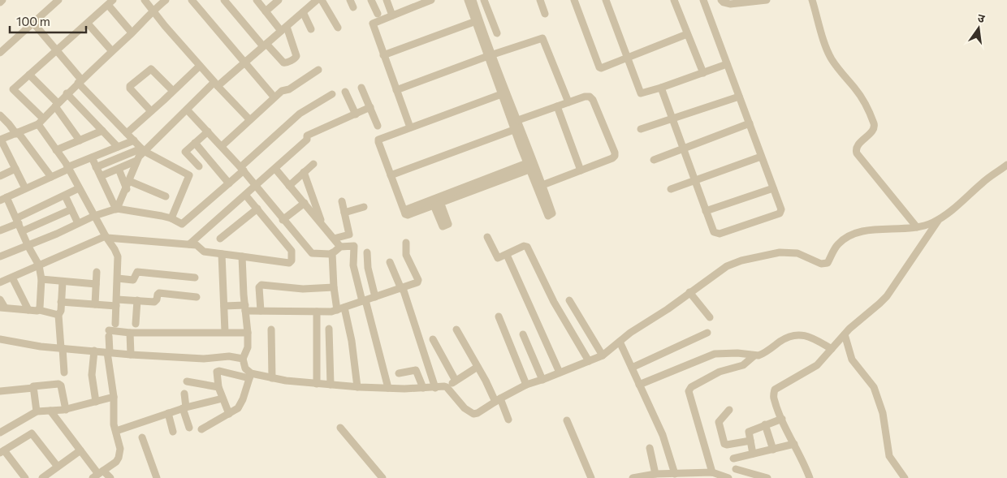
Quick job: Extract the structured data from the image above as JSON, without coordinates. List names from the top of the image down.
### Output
{
  "scale_bar": "100 m",
  "north": "top"
}
